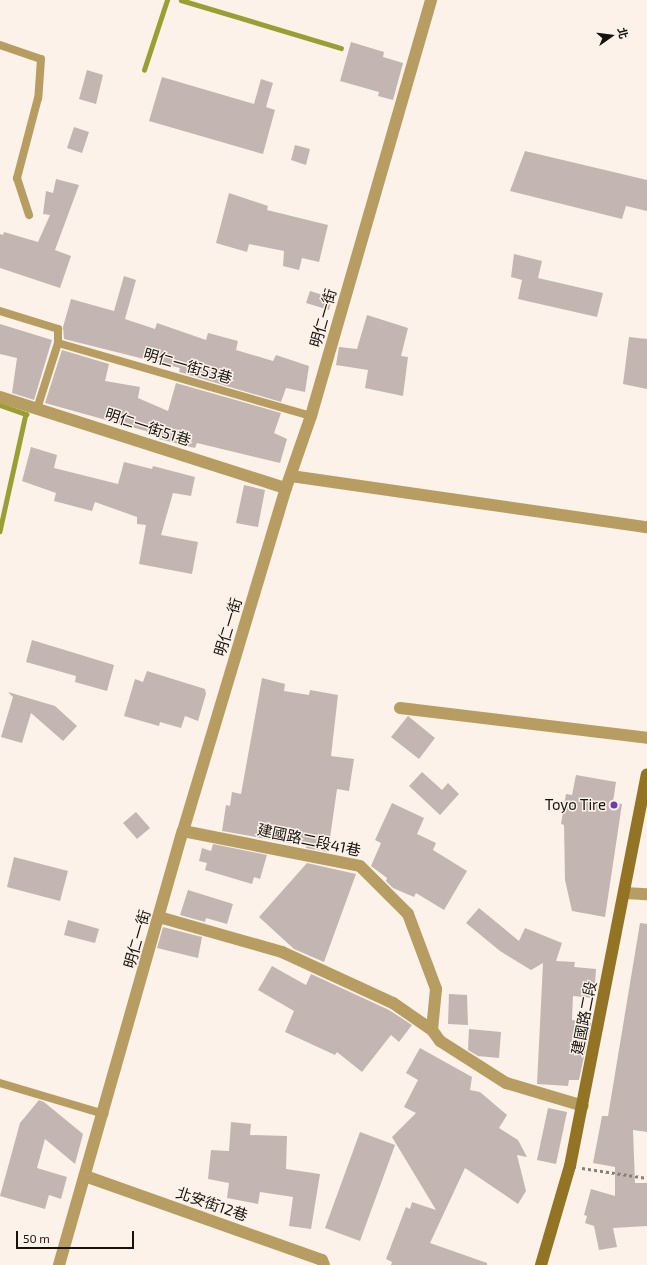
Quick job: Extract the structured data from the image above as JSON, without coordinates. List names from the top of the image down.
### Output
{
  "streets": {
    "street": [
      "明仁一街",
      "明仁一街51巷",
      "建國路二段41巷",
      "建國路二段",
      "北安街12巷"
    ],
    "lane": ["明仁一街53巷"]
  },
  "crossings": [
    ["明仁一街", "明仁一街53巷"],
    ["明仁一街", "明仁一街51巷"],
    ["明仁一街", "建國路二段41巷"],
    ["明仁一街", "北安街12巷"]
  ],
  "places": ["Toyo Tire"],
  "scale_bar": "50 m",
  "north": "right"
}
